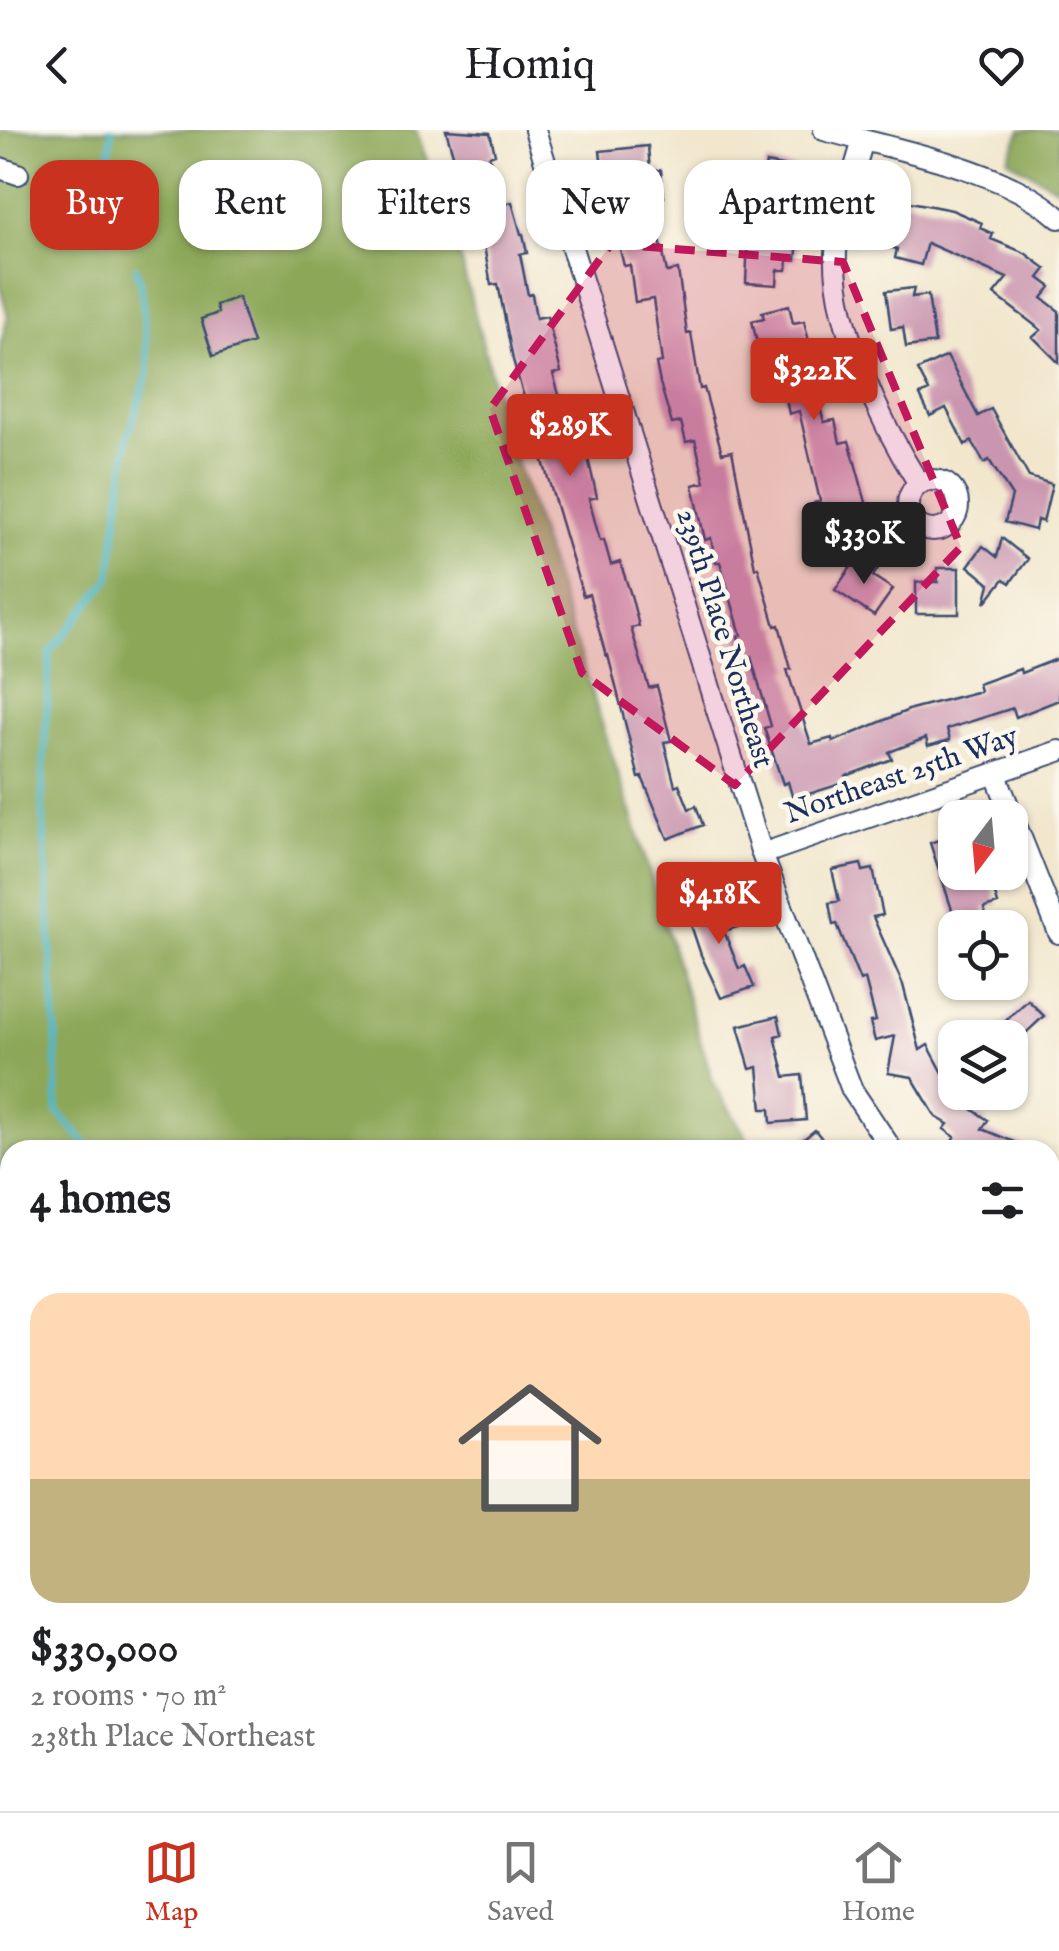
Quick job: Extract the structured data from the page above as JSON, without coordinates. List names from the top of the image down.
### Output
{
  "streets": {
    "street": ["239th Place Northeast", "Northeast 25th Way"]
  },
  "crossings": [
    ["239th Place Northeast", "Northeast 25th Way"]
  ],
  "north": "bottom",
  "page": {
    "header": "Homiq",
    "chip": [
      "Buy",
      "Rent",
      "Filters",
      "New",
      "Apartment"
    ],
    "price": [
      "$322K",
      "$289K",
      "$330K",
      "$418K"
    ],
    "heading": "4 homes",
    "list": [
      {
        "name": "$330,000",
        "note": "2 rooms · 70 m² · 238th Place Northeast"
      }
    ],
    "tabs": ["Map", "Saved", "Home"]
  }
}
